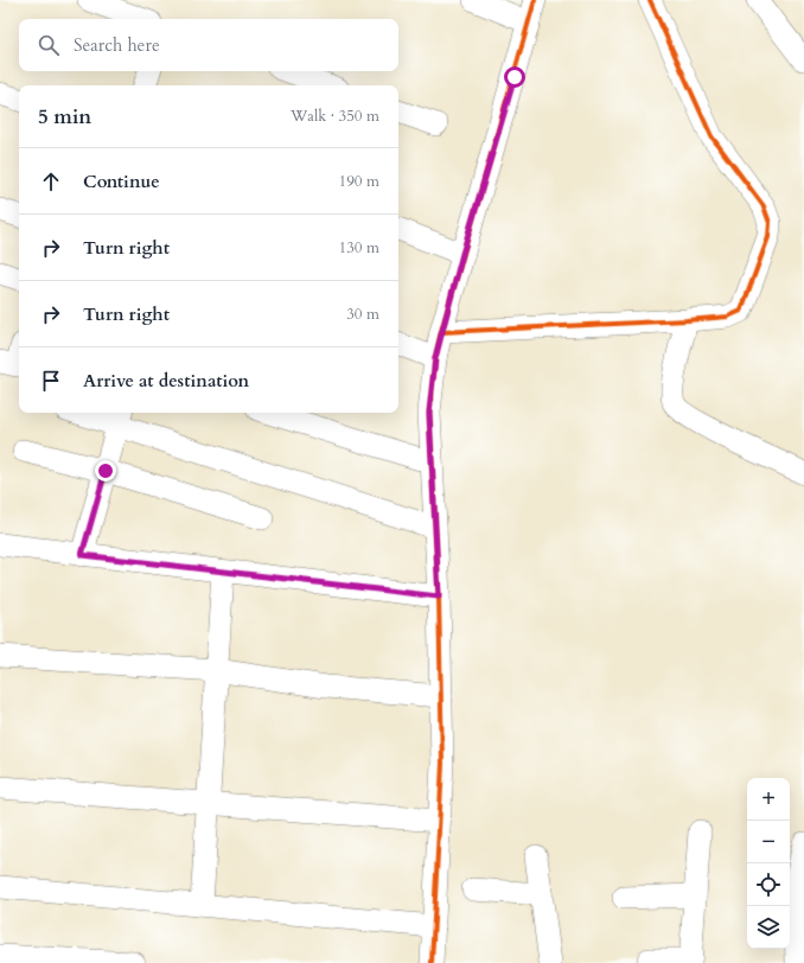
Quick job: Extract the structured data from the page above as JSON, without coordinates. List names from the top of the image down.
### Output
{
  "page": {
    "search": "Search here",
    "heading": ["5 min", "Walk · 350 m"],
    "list": [
      ["Continue", "190 m"],
      ["Turn right", "130 m"],
      ["Turn right", "30 m"],
      "Arrive at destination"
    ],
    "map_buttons": ["+", "−"]
  }
}
